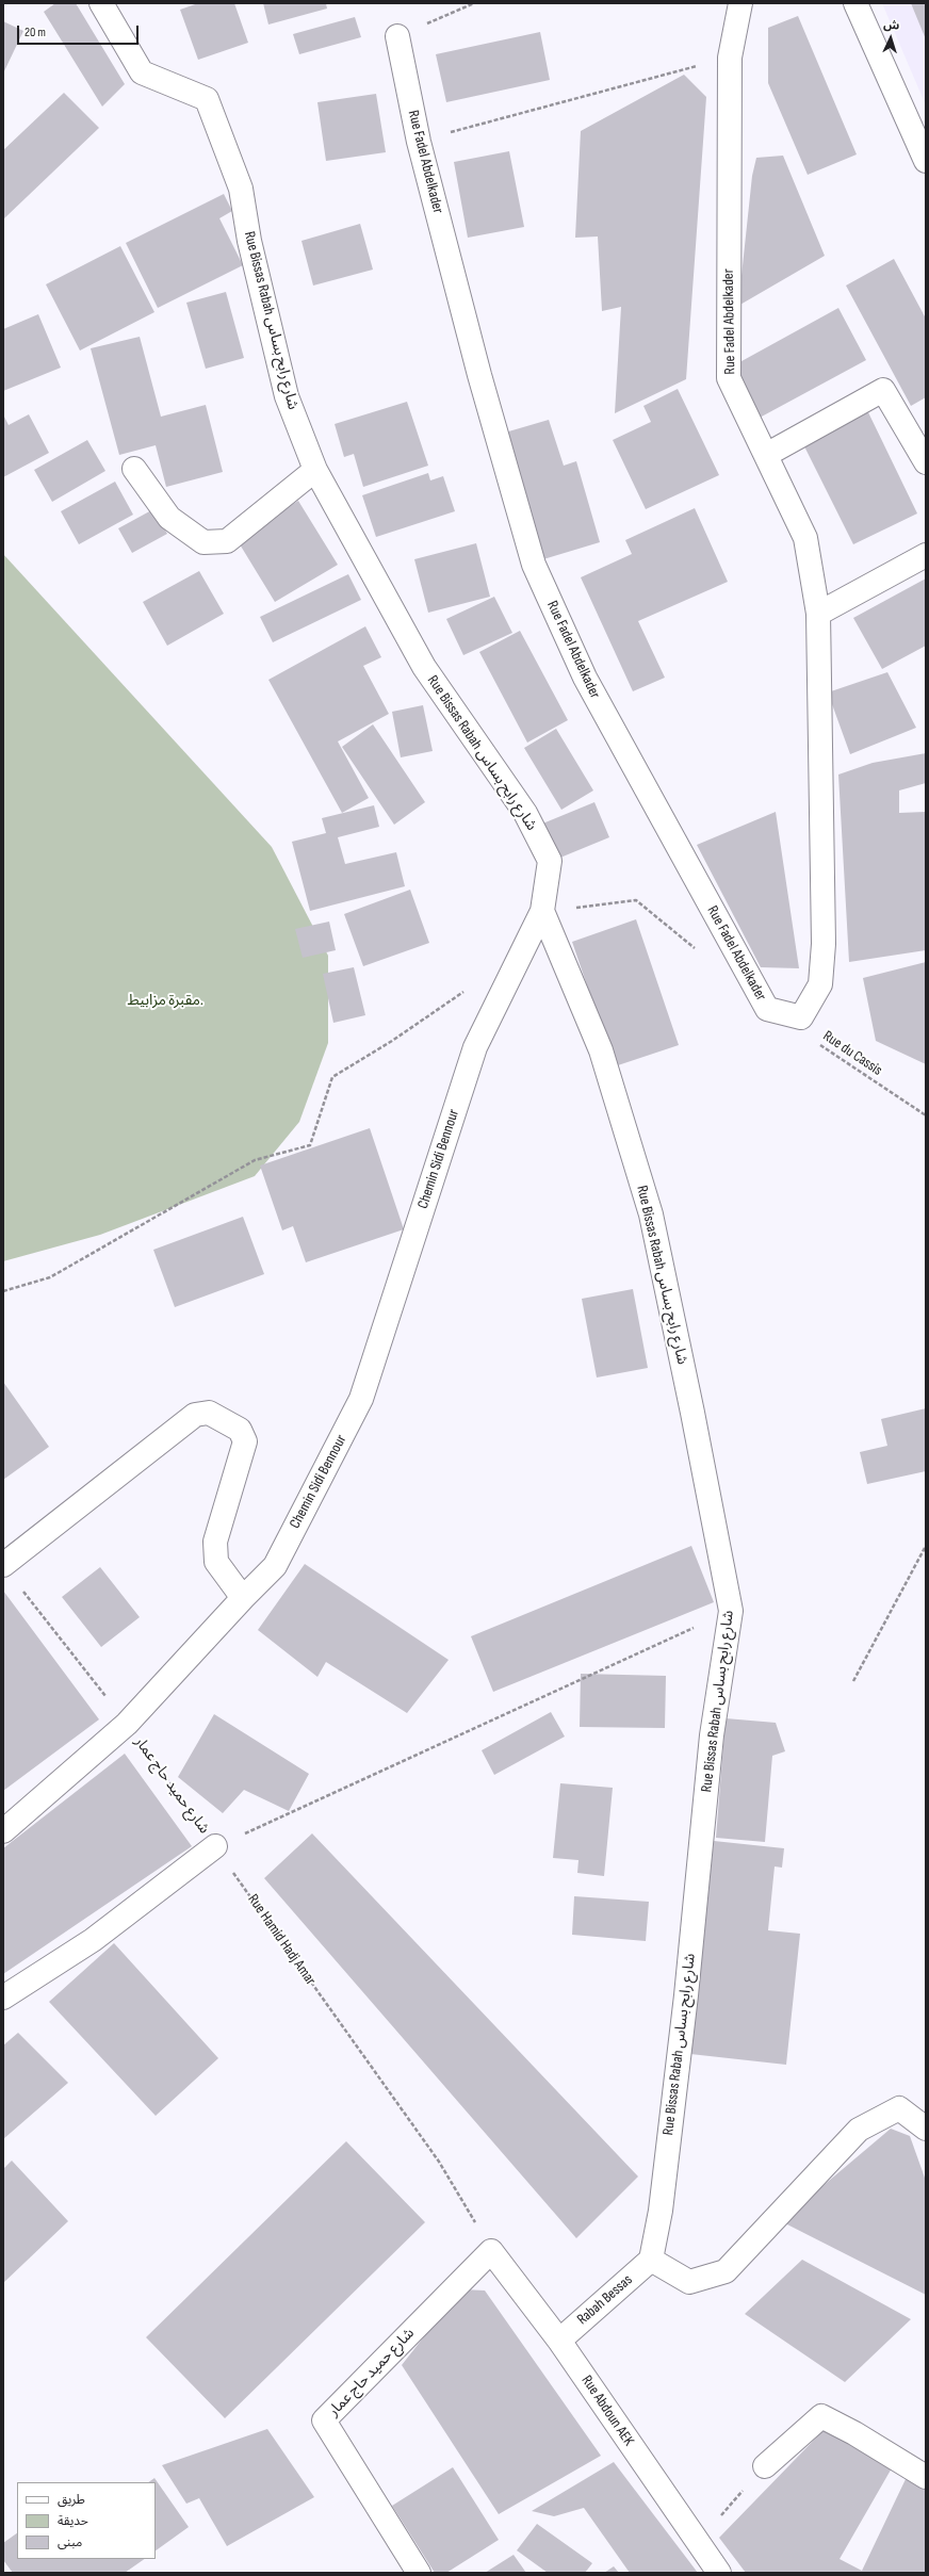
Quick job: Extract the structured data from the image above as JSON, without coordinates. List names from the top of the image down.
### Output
{
  "streets": {
    "street": [
      "Rue Fadel Abdelkader",
      "Rue Bissas Rabah شارع رابح بساس",
      "Chemin Sidi Bennour",
      "شارع حميد حاج عمار",
      "Rabah Bessas",
      "Rue Abdoun AEK"
    ],
    "path": ["Rue du Cassis", "Rue Hamid Hadj Amar"]
  },
  "crossings": [
    ["Rue Bissas Rabah شارع رابح بساس", "Chemin Sidi Bennour"],
    ["Rue Bissas Rabah شارع رابح بساس", "Rabah Bessas"],
    ["Chemin Sidi Bennour", "شارع حميد حاج عمار"],
    ["شارع حميد حاج عمار", "Rue Hamid Hadj Amar"],
    ["شارع حميد حاج عمار", "Rue Abdoun AEK"],
    ["Rue Hamid Hadj Amar", "Rue Abdoun AEK"],
    ["Rabah Bessas", "Rue Abdoun AEK"]
  ],
  "parks": ["مقبرة مزابيط."],
  "legend": ["طريق", "حديقة", "مبنى"],
  "scale_bar": "20 m",
  "north": "top"
}
